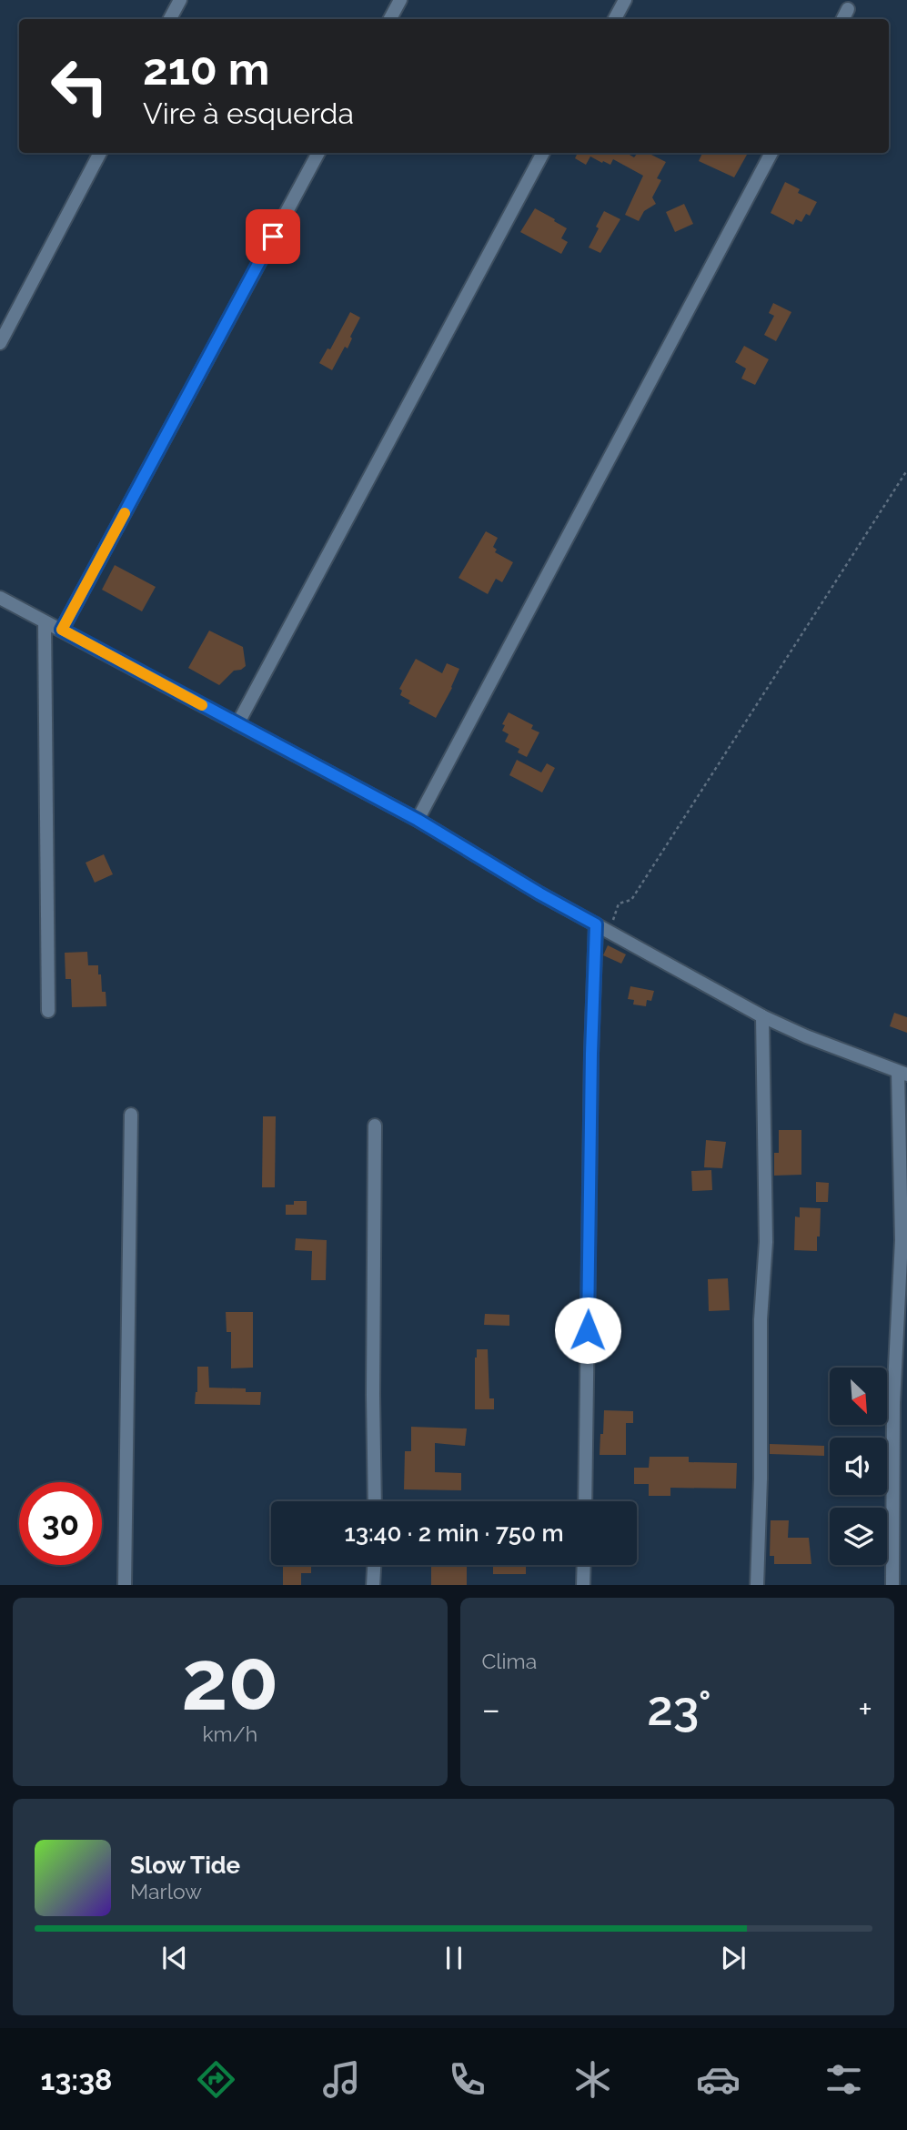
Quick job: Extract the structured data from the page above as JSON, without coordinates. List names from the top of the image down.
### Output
{
  "north": "bottom right",
  "page": {
    "turn": ["210 m", "Vire à esquerda"],
    "limit": "30",
    "trip": "13:40 · 2 min · 750 m",
    "tile": [
      ["20", "km/h"],
      "Clima"
    ],
    "heat": ["−", "23°", "+"],
    "song": ["Slow Tide", "Marlow"],
    "tabs": "13:38"
  }
}
